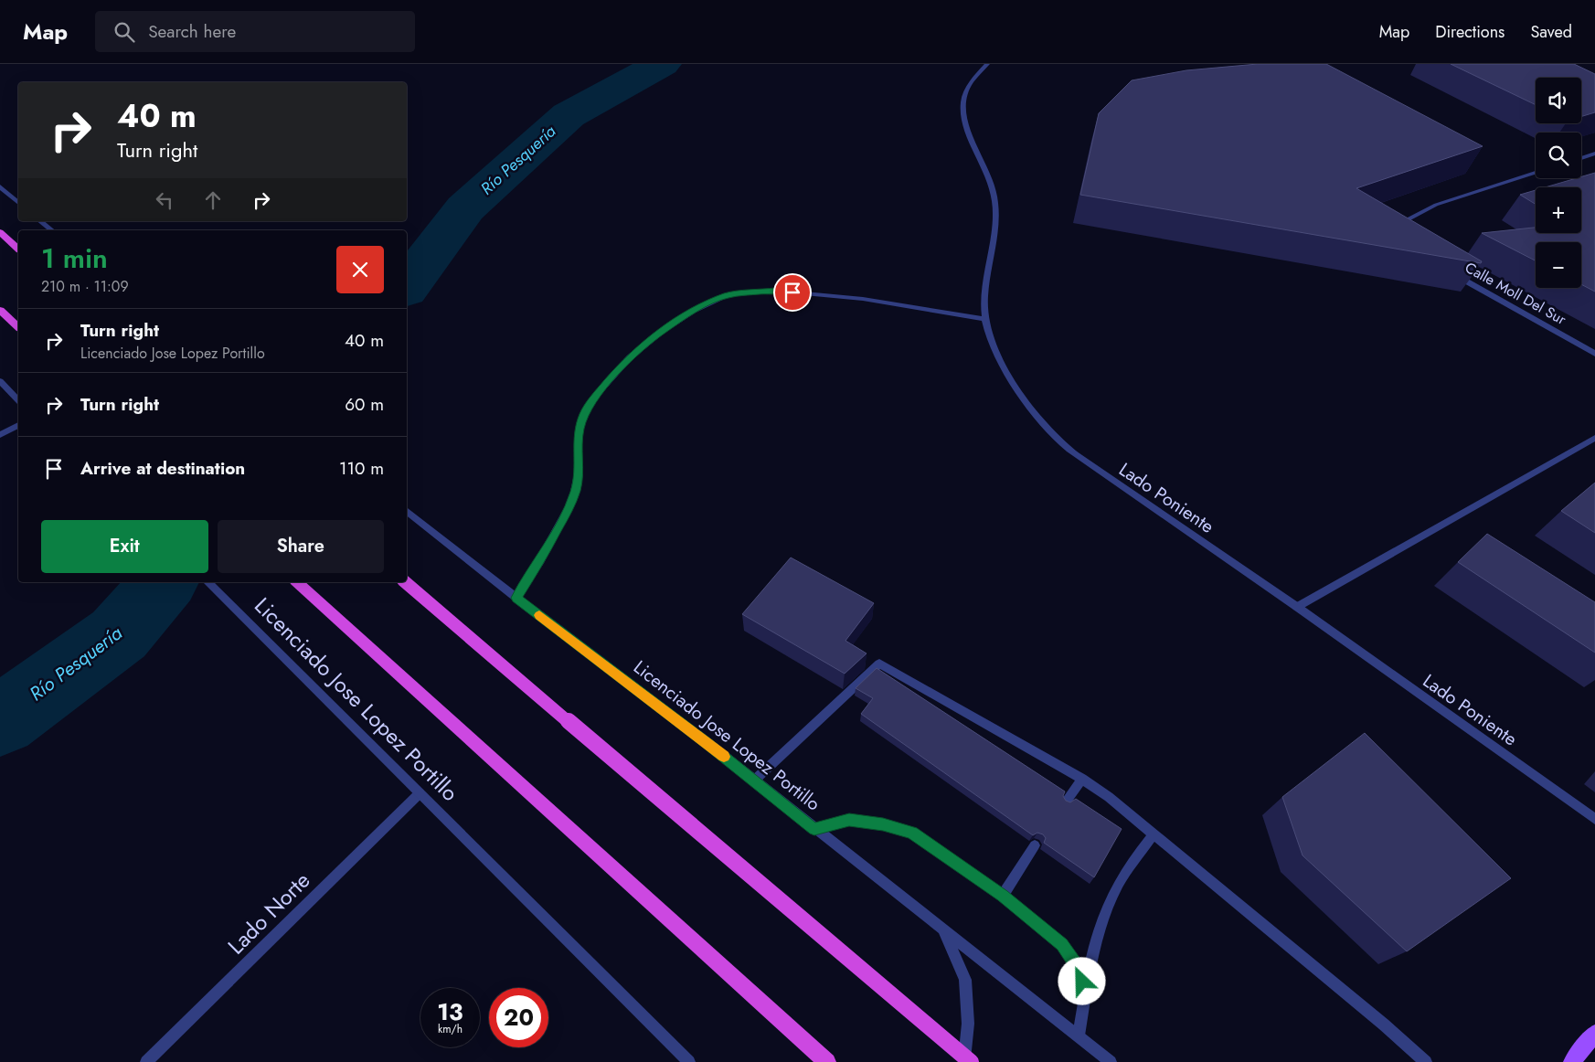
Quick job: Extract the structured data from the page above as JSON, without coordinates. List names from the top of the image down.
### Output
{
  "streets": {
    "street": [
      "Calle Moll Del Sur",
      "Lado Poniente",
      "Licenciado Jose Lopez Portillo",
      "Lado Norte"
    ]
  },
  "crossings": [
    ["Licenciado Jose Lopez Portillo", "Lado Norte"]
  ],
  "water": ["Río Pesquería"],
  "page": {
    "header": "Map",
    "search": "Search here",
    "nav": ["Map", "Directions", "Saved"],
    "map_buttons": ["+", "−"],
    "turn": ["40 m", "Turn right"],
    "heading": ["1 min", "210 m · 11:09"],
    "list": [
      {
        "name": "Turn right",
        "note": "Licenciado Jose Lopez Portillo",
        "value": "40 m"
      },
      {
        "name": "Turn right",
        "value": "60 m"
      },
      {
        "name": "Arrive at destination",
        "value": "110 m"
      }
    ],
    "buttons": ["Exit", "Share"],
    "speed": "13 km/h",
    "limit": "20"
  }
}
